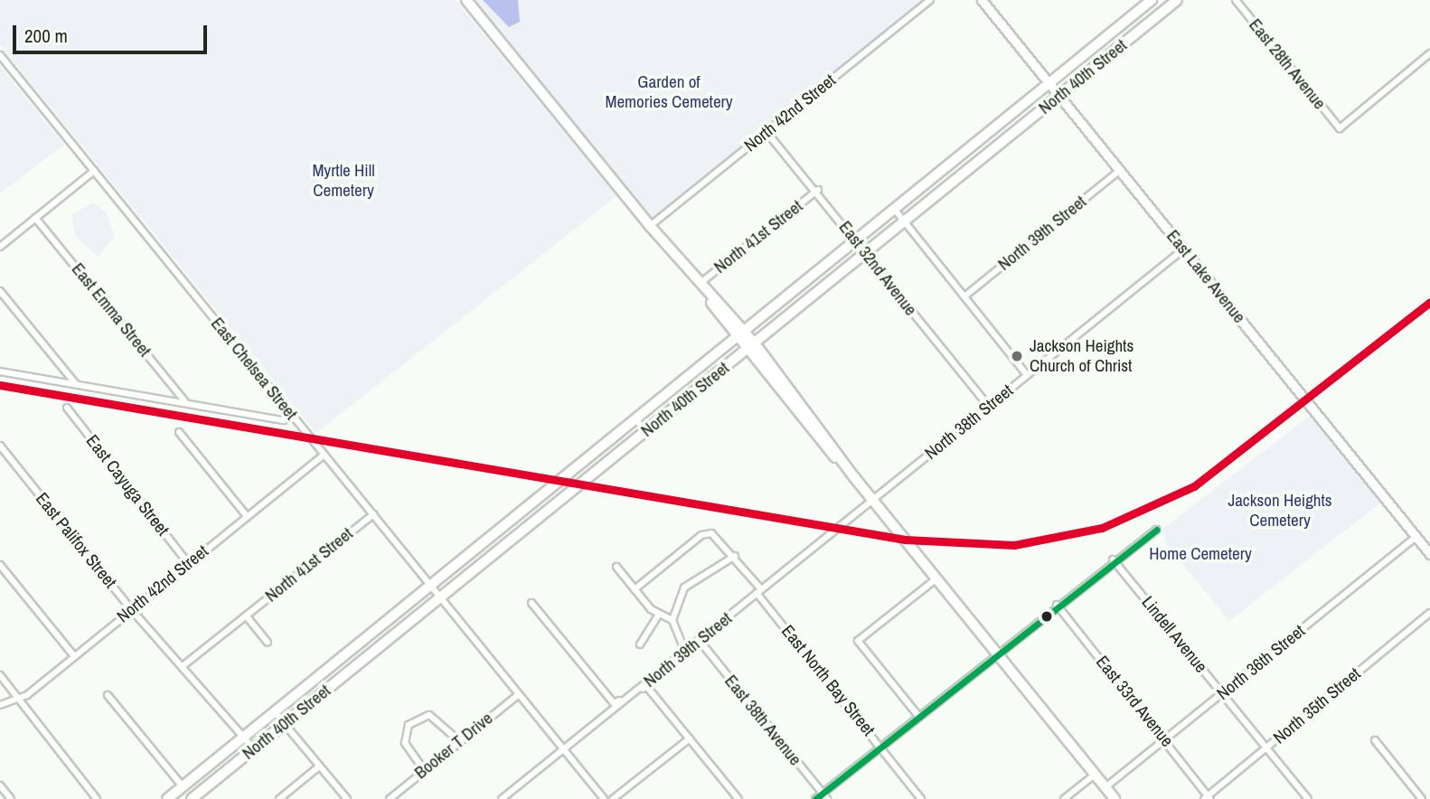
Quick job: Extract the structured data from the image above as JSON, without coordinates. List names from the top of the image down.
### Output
{
  "streets": {
    "main road": ["North 40th Street"],
    "street": [
      "East 28th Avenue",
      "North 42nd Street",
      "North 39th Street",
      "North 41st Street",
      "East 32nd Avenue",
      "East Lake Avenue",
      "East Emma Street",
      "East Chelsea Street",
      "North 38th Street",
      "East Cayuga Street",
      "East Palifox Street",
      "Lindell Avenue",
      "North 36th Street",
      "East North Bay Street",
      "East 33rd Avenue",
      "North 35th Street",
      "East 38th Avenue",
      "Booker T Drive"
    ]
  },
  "crossings": [
    ["North 40th Street", "East 32nd Avenue"],
    ["North 40th Street", "East Lake Avenue"],
    ["North 40th Street", "East Chelsea Street"],
    ["North 40th Street", "East Palifox Street"],
    ["North 42nd Street", "East 32nd Avenue"],
    ["North 42nd Street", "East Chelsea Street"],
    ["North 42nd Street", "East Cayuga Street"],
    ["North 42nd Street", "East Palifox Street"],
    ["North 39th Street", "East Lake Avenue"],
    ["North 39th Street", "East Chelsea Street"],
    ["North 39th Street", "North 38th Street"],
    ["North 39th Street", "East North Bay Street"],
    ["North 39th Street", "East 38th Avenue"],
    ["North 41st Street", "East 32nd Avenue"],
    ["North 41st Street", "East Chelsea Street"],
    ["North 41st Street", "East Palifox Street"],
    ["East 32nd Avenue", "North 38th Street"],
    ["East Lake Avenue", "North 38th Street"],
    ["East Lake Avenue", "North 36th Street"],
    ["East Chelsea Street", "Booker T Drive"],
    ["Lindell Avenue", "North 36th Street"],
    ["Lindell Avenue", "North 35th Street"],
    ["North 36th Street", "East 33rd Avenue"],
    ["East 33rd Avenue", "North 35th Street"]
  ],
  "parks": [
    "Garden of Memories Cemetery",
    "Myrtle Hill Cemetery",
    "Jackson Heights Cemetery",
    "Home Cemetery"
  ],
  "places": ["Jackson Heights Church of Christ"],
  "scale_bar": "200 m"
}
